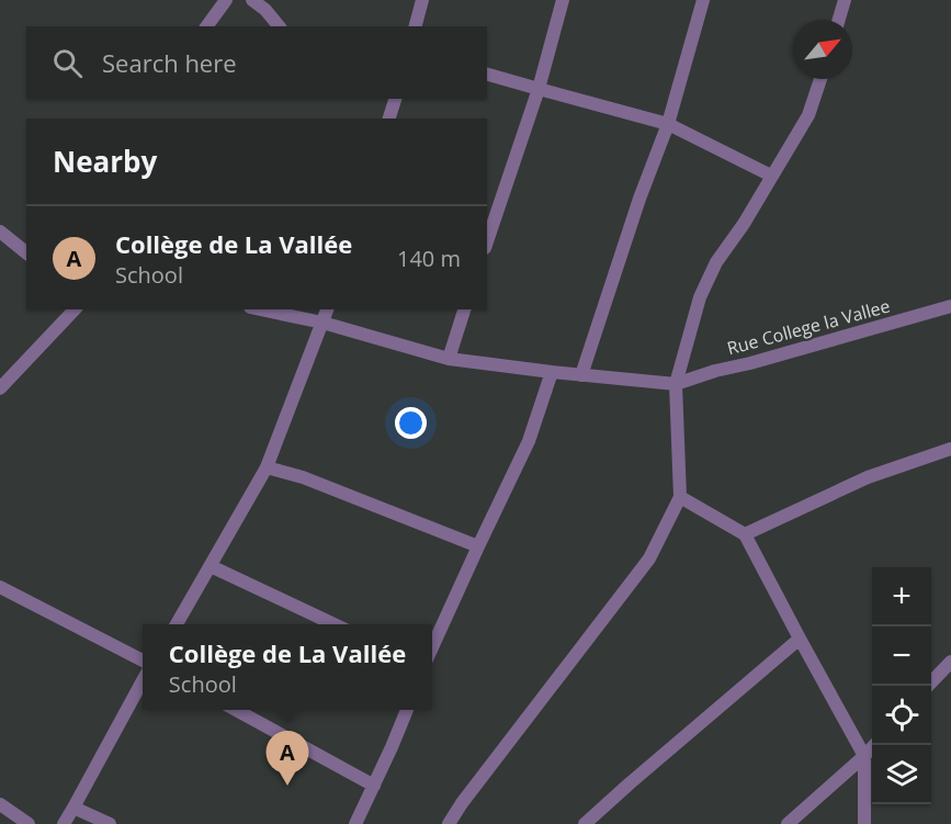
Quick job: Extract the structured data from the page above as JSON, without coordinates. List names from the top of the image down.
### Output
{
  "streets": {
    "street": ["Rue College la Vallee"]
  },
  "north": "top right",
  "page": {
    "search": "Search here",
    "heading": "Nearby",
    "list": [
      {
        "mark": "A",
        "name": "Collège de La Vallée",
        "note": "School",
        "value": "140 m"
      }
    ],
    "map_buttons": ["+", "−"],
    "popup": ["Collège de La Vallée", "School"],
    "pins": "A"
  }
}
